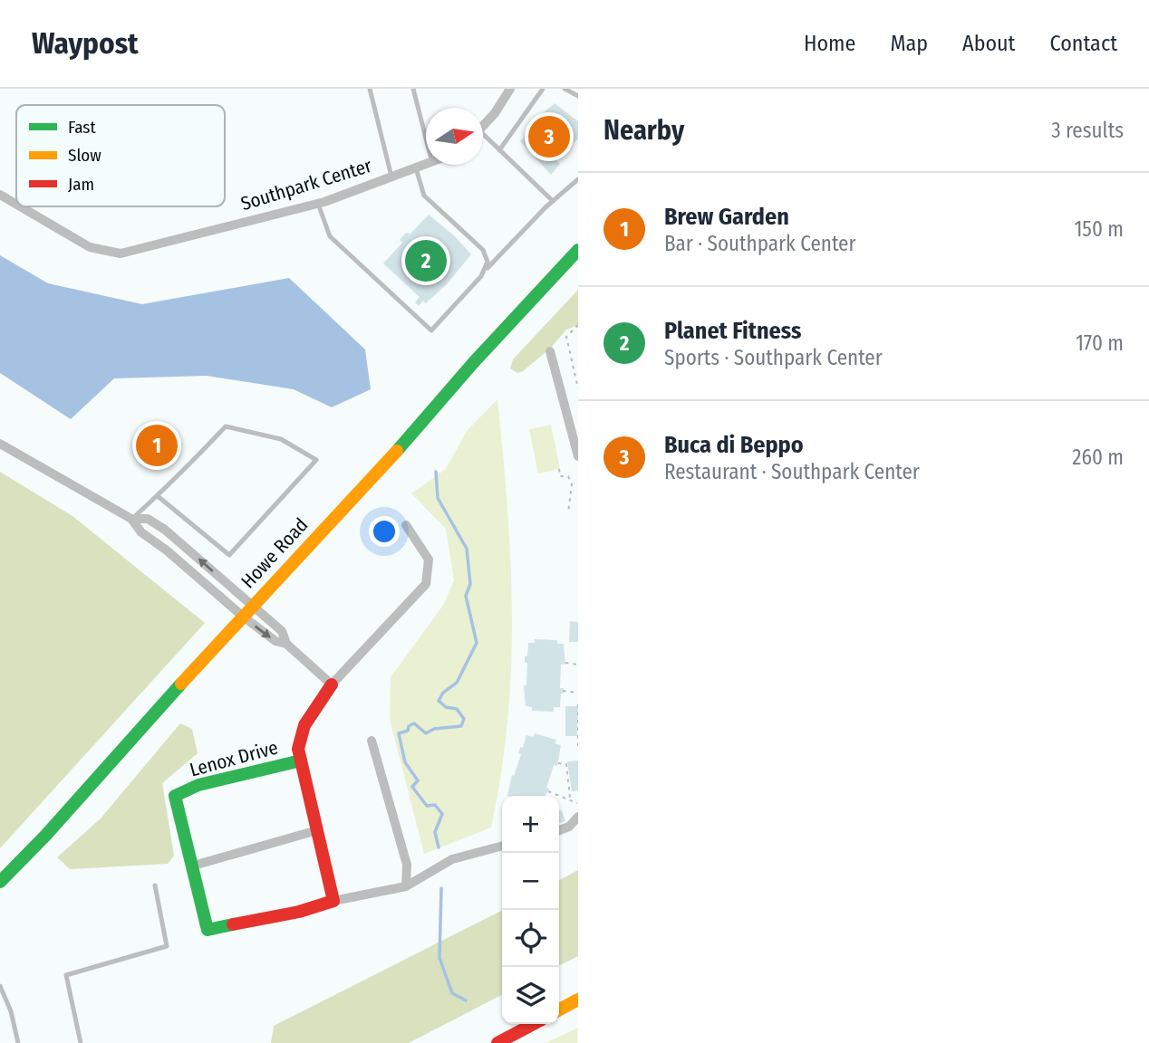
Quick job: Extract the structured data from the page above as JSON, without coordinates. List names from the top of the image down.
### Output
{
  "streets": {
    "main road": ["Howe Road", "Lenox Drive"],
    "street": ["Southpark Center"]
  },
  "legend": ["Fast", "Slow", "Jam"],
  "north": "right",
  "page": {
    "header": "Waypost",
    "nav": [
      "Home",
      "Map",
      "About",
      "Contact"
    ],
    "heading": ["Nearby", "3 results"],
    "pins": ["3", "2", "1"],
    "list": [
      {
        "mark": "1",
        "name": "Brew Garden",
        "note": "Bar · Southpark Center",
        "value": "150 m"
      },
      {
        "mark": "2",
        "name": "Planet Fitness",
        "note": "Sports · Southpark Center",
        "value": "170 m"
      },
      {
        "mark": "3",
        "name": "Buca di Beppo",
        "note": "Restaurant · Southpark Center",
        "value": "260 m"
      }
    ],
    "map_buttons": ["+", "−"]
  }
}
